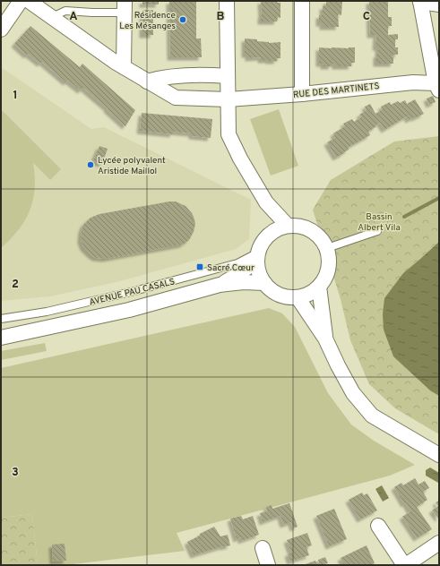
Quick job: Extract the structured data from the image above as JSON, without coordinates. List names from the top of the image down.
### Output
{
  "streets": {
    "street": ["RUE DES MARTINETS", "AVENUE PAU CASALS"]
  },
  "parks": ["Bassin Albert Vila"],
  "places": {
    "other": ["Résidence Les Mésanges", "Lycée polyvalent Aristide Maillol"],
    "transit": ["Sacré Cœur"]
  },
  "grid": {
    "columns": ["A", "B", "C"],
    "rows": ["1", "2", "3"]
  }
}
